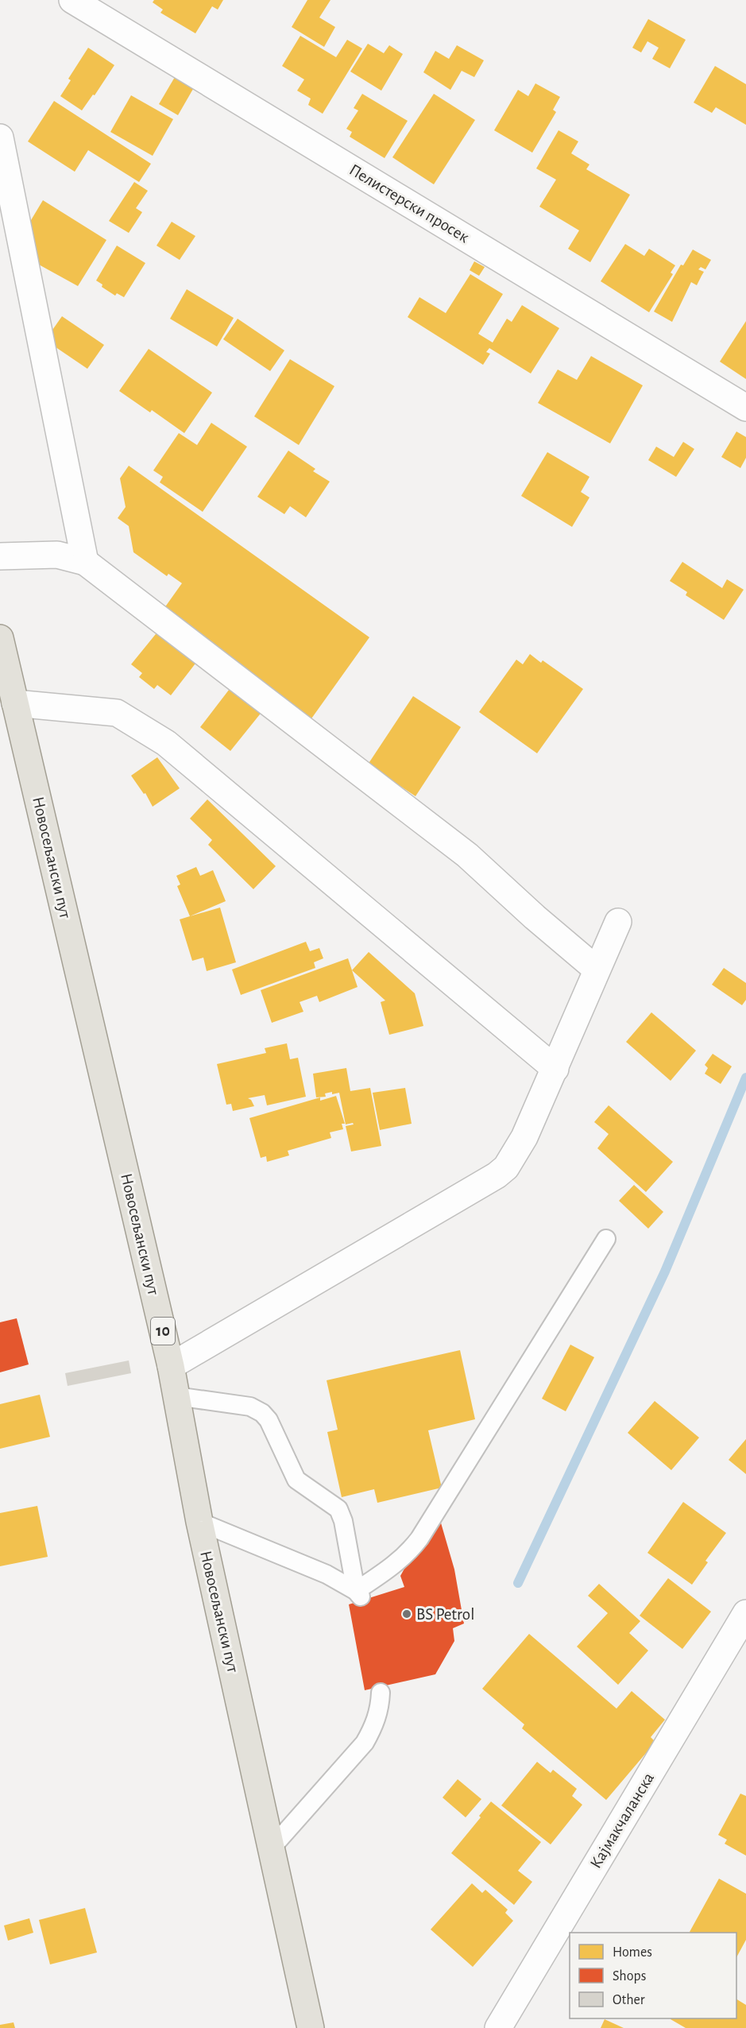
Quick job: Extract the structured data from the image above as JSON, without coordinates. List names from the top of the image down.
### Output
{
  "streets": {
    "main road": ["Новосељански пут", "10"],
    "street": ["Пелистерски просек", "Кајмакчаланска"]
  },
  "places": ["BS Petrol"],
  "legend": ["Homes", "Shops", "Other"]
}
